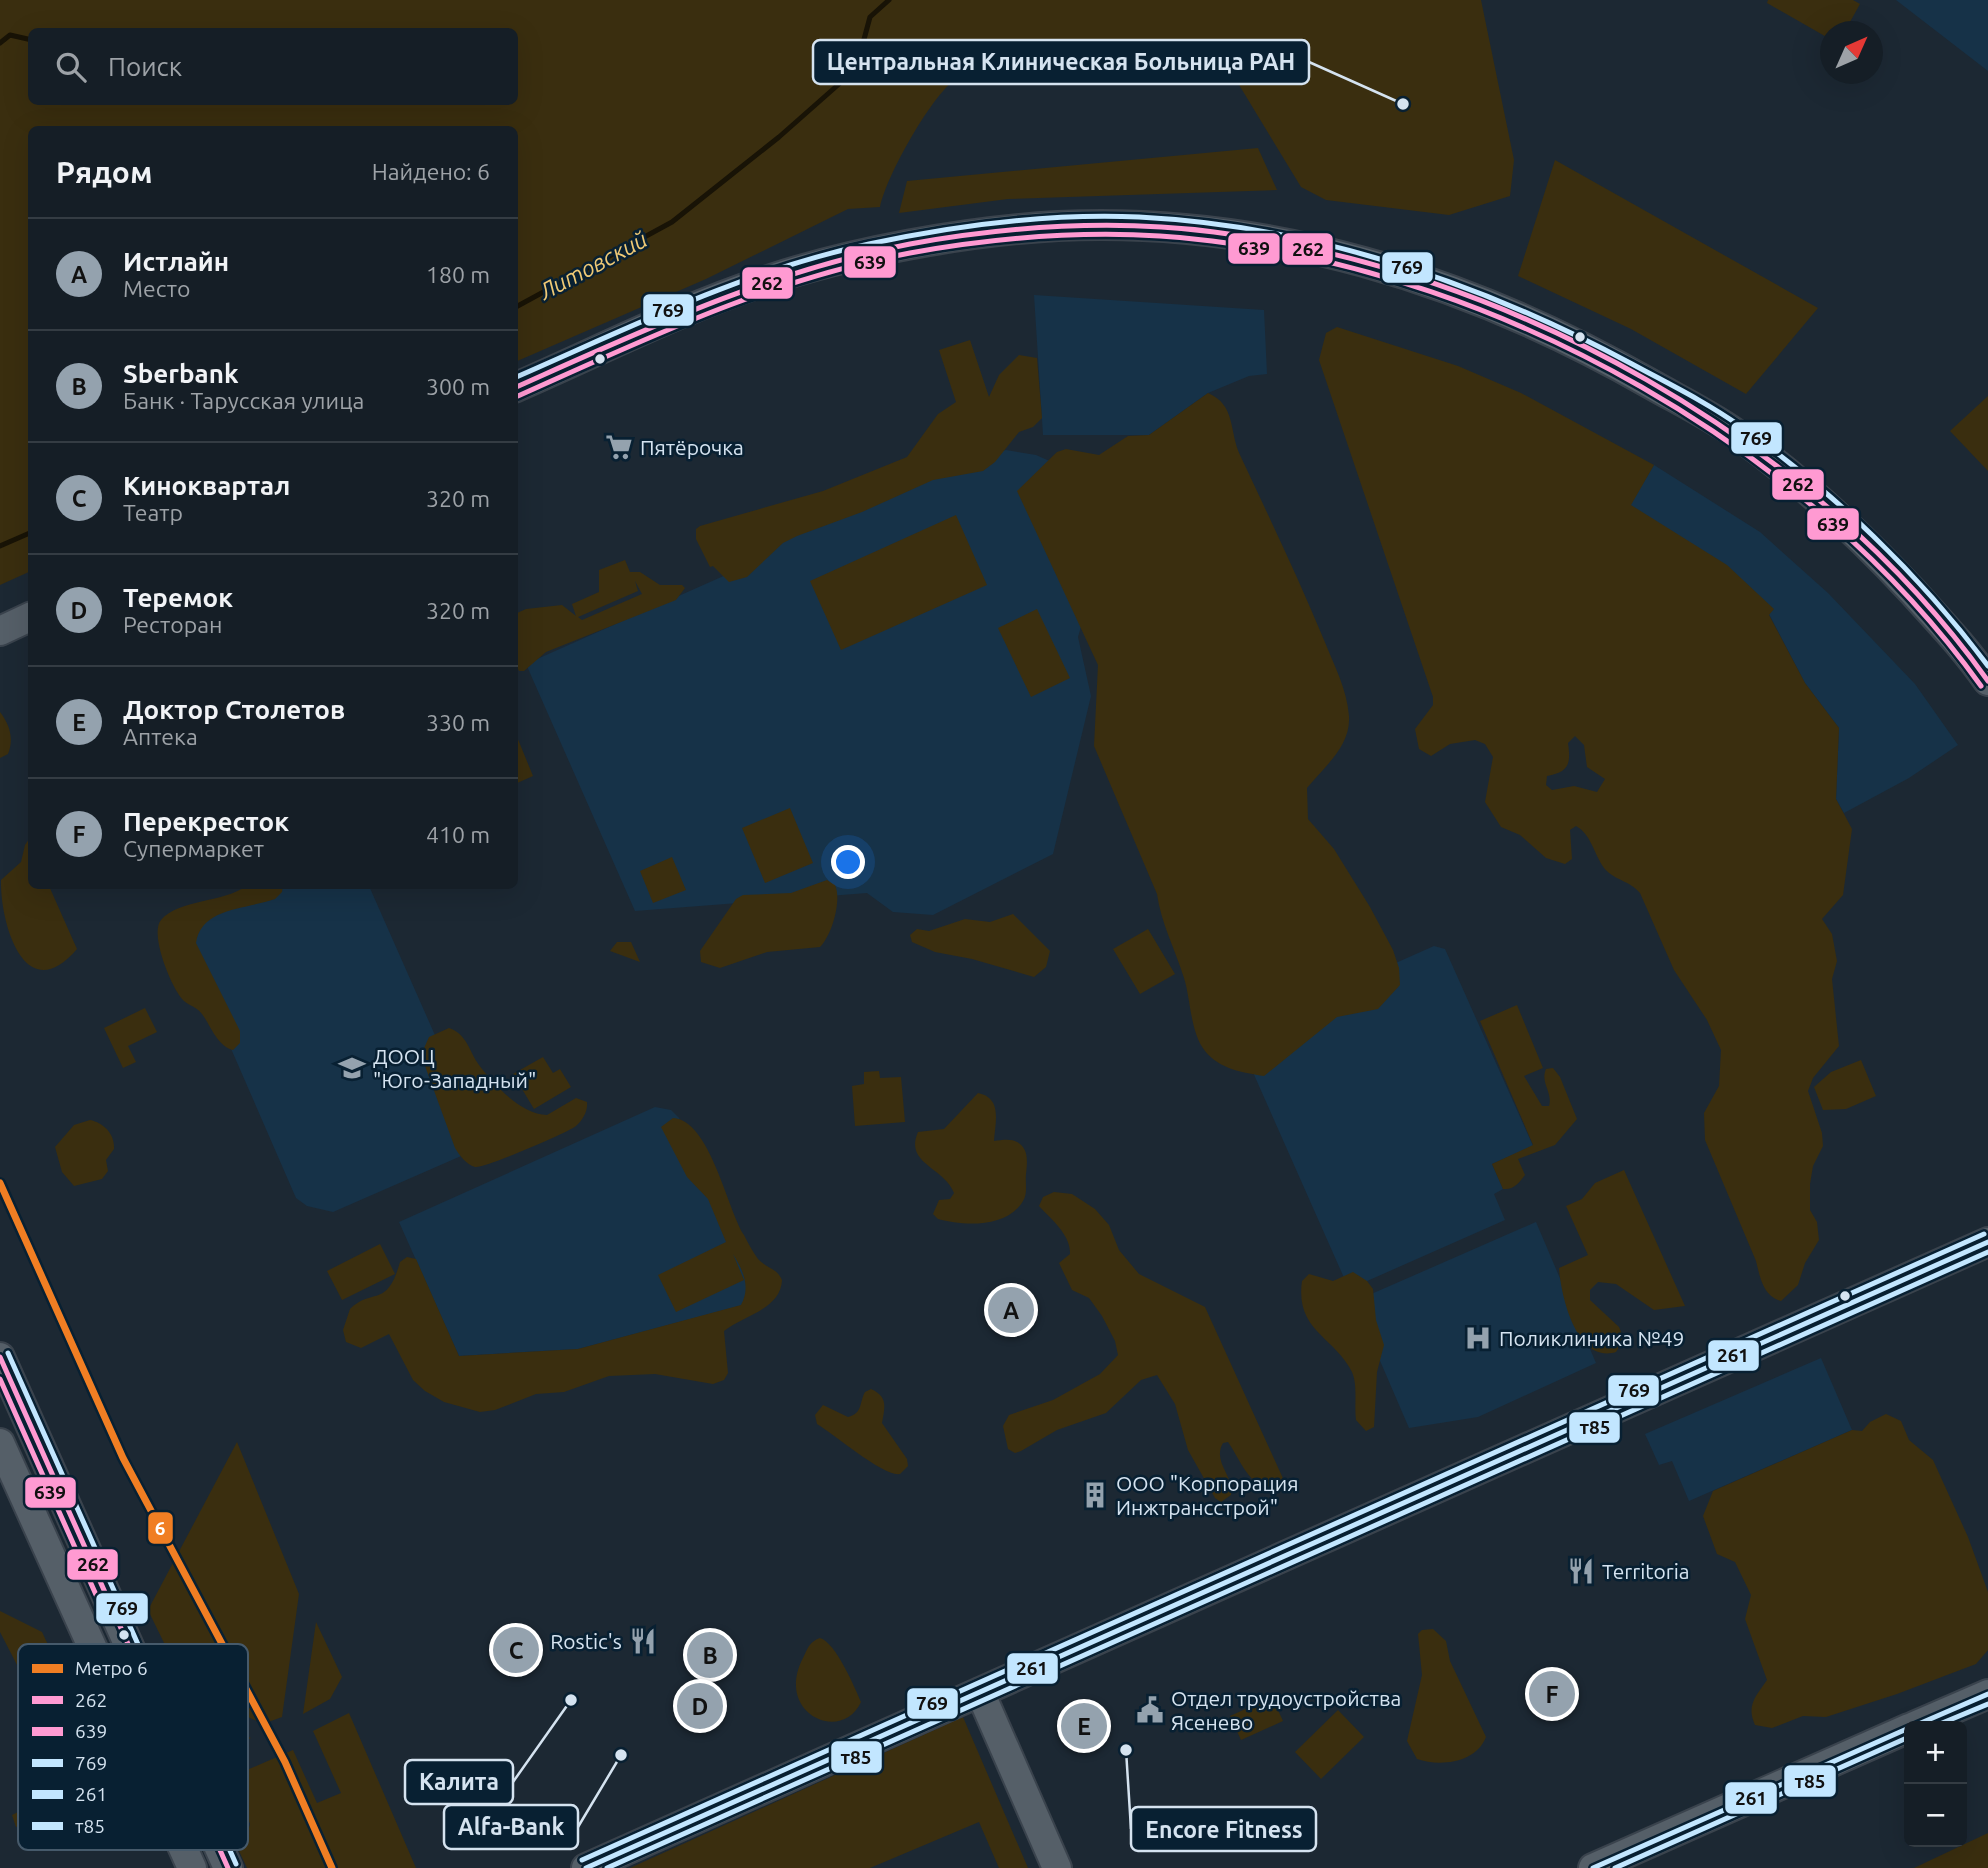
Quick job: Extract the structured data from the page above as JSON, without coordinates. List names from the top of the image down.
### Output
{
  "water": ["Литовский"],
  "places": {
    "other": [
      "Центральная Клиническая Больница РАН",
      "Калита",
      "Encore Fitness",
      "Alfa-Bank"
    ],
    "supermarket": ["Пятёрочка"],
    "school or university": ["ДООЦ \"Юго-Западный\""],
    "hospital": ["Поликлиника №49"],
    "building": ["ООО \"Корпорация Инжтрансстрой\""],
    "restaurant": ["Territoria", "Rostic's"],
    "public building": ["Отдел трудоустройства Ясенево"]
  },
  "lines": [
    "transit line 769",
    "transit line 262",
    "transit line 639",
    "metro line 6",
    "transit line 261",
    "transit line т85"
  ],
  "legend": [
    "Метро 6",
    "262",
    "639",
    "769",
    "261",
    "т85"
  ],
  "north": "top right",
  "page": {
    "search": "Поиск",
    "heading": ["Рядом", "Найдено: 6"],
    "list": [
      {
        "mark": "A",
        "name": "Истлайн",
        "note": "Место",
        "value": "180 m"
      },
      {
        "mark": "B",
        "name": "Sberbank",
        "note": "Банк · Тарусская улица",
        "value": "300 m"
      },
      {
        "mark": "C",
        "name": "Киноквартал",
        "note": "Театр",
        "value": "320 m"
      },
      {
        "mark": "D",
        "name": "Теремок",
        "note": "Ресторан",
        "value": "320 m"
      },
      {
        "mark": "E",
        "name": "Доктор Столетов",
        "note": "Аптека",
        "value": "330 m"
      },
      {
        "mark": "F",
        "name": "Перекресток",
        "note": "Супермаркет",
        "value": "410 m"
      }
    ],
    "pins": [
      "A",
      "C",
      "B",
      "F",
      "D",
      "E"
    ],
    "map_buttons": ["+", "−"]
  }
}
